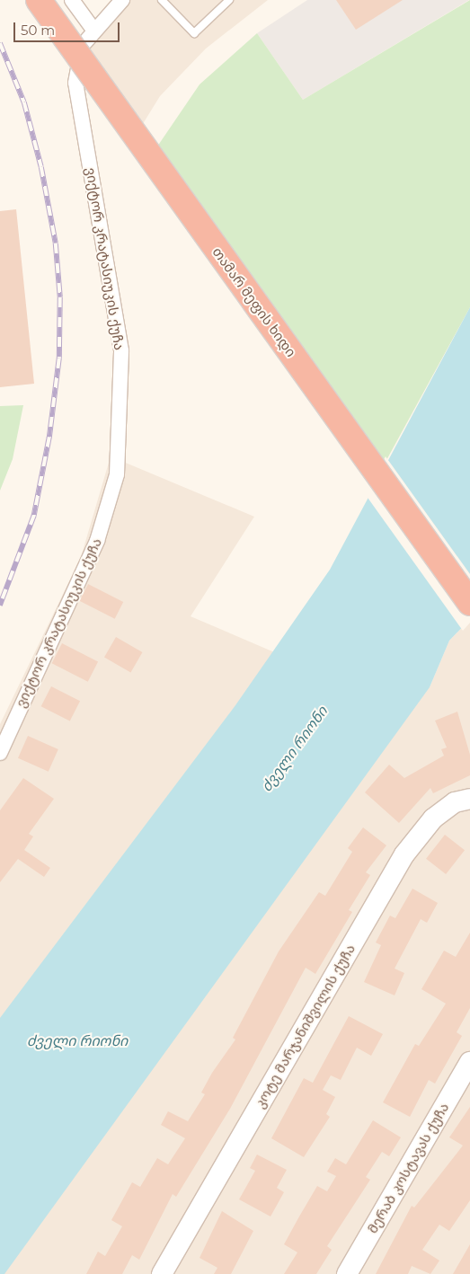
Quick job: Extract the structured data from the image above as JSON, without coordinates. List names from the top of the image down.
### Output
{
  "streets": {
    "highway": ["თამარ მეფის ხიდი"],
    "street": ["ვიქტორ კრატასიუკის ქუჩა", "კოტე მარჯანიშვილის ქუჩა", "მერაბ კოსტავას ქუჩა"]
  },
  "water": ["ძველი რიონი"],
  "scale_bar": "50 m"
}
